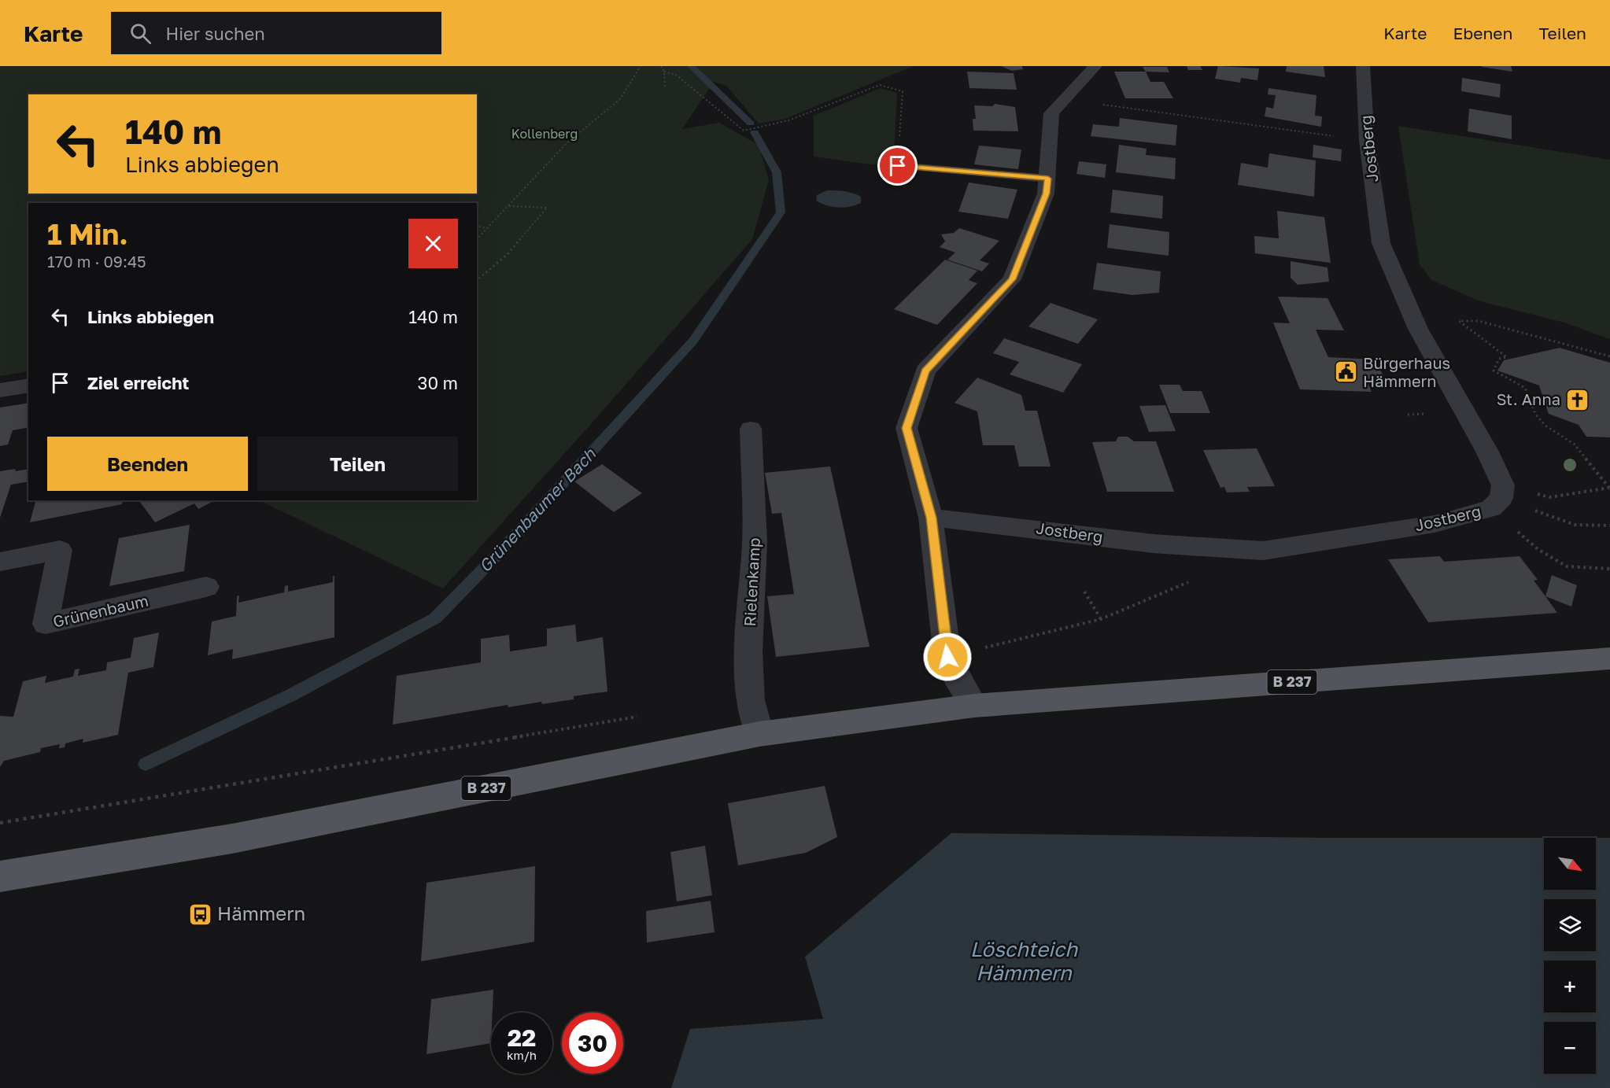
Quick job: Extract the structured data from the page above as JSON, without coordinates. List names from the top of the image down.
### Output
{
  "streets": {
    "main road": ["B 237"],
    "street": ["Jostberg", "Rielenkamp", "Grünenbaum"]
  },
  "crossings": [
    ["Rielenkamp", "B 237"]
  ],
  "water": ["Grünenbaumer Bach", "Löschteich Hämmern"],
  "parks": ["Kollenberg"],
  "places": {
    "public building": ["Bürgerhaus Hämmern"],
    "church": ["St. Anna"],
    "bus stop": ["Hämmern"]
  },
  "north": "bottom right",
  "page": {
    "header": "Karte",
    "search": "Hier suchen",
    "nav": ["Karte", "Ebenen", "Teilen"],
    "turn": ["140 m", "Links abbiegen"],
    "heading": ["1 Min.", "170 m · 09:45"],
    "list": [
      {
        "name": "Links abbiegen",
        "value": "140 m"
      },
      {
        "name": "Ziel erreicht",
        "value": "30 m"
      }
    ],
    "buttons": ["Beenden", "Teilen"],
    "map_buttons": ["+", "−"],
    "speed": "22 km/h",
    "limit": "30"
  }
}
